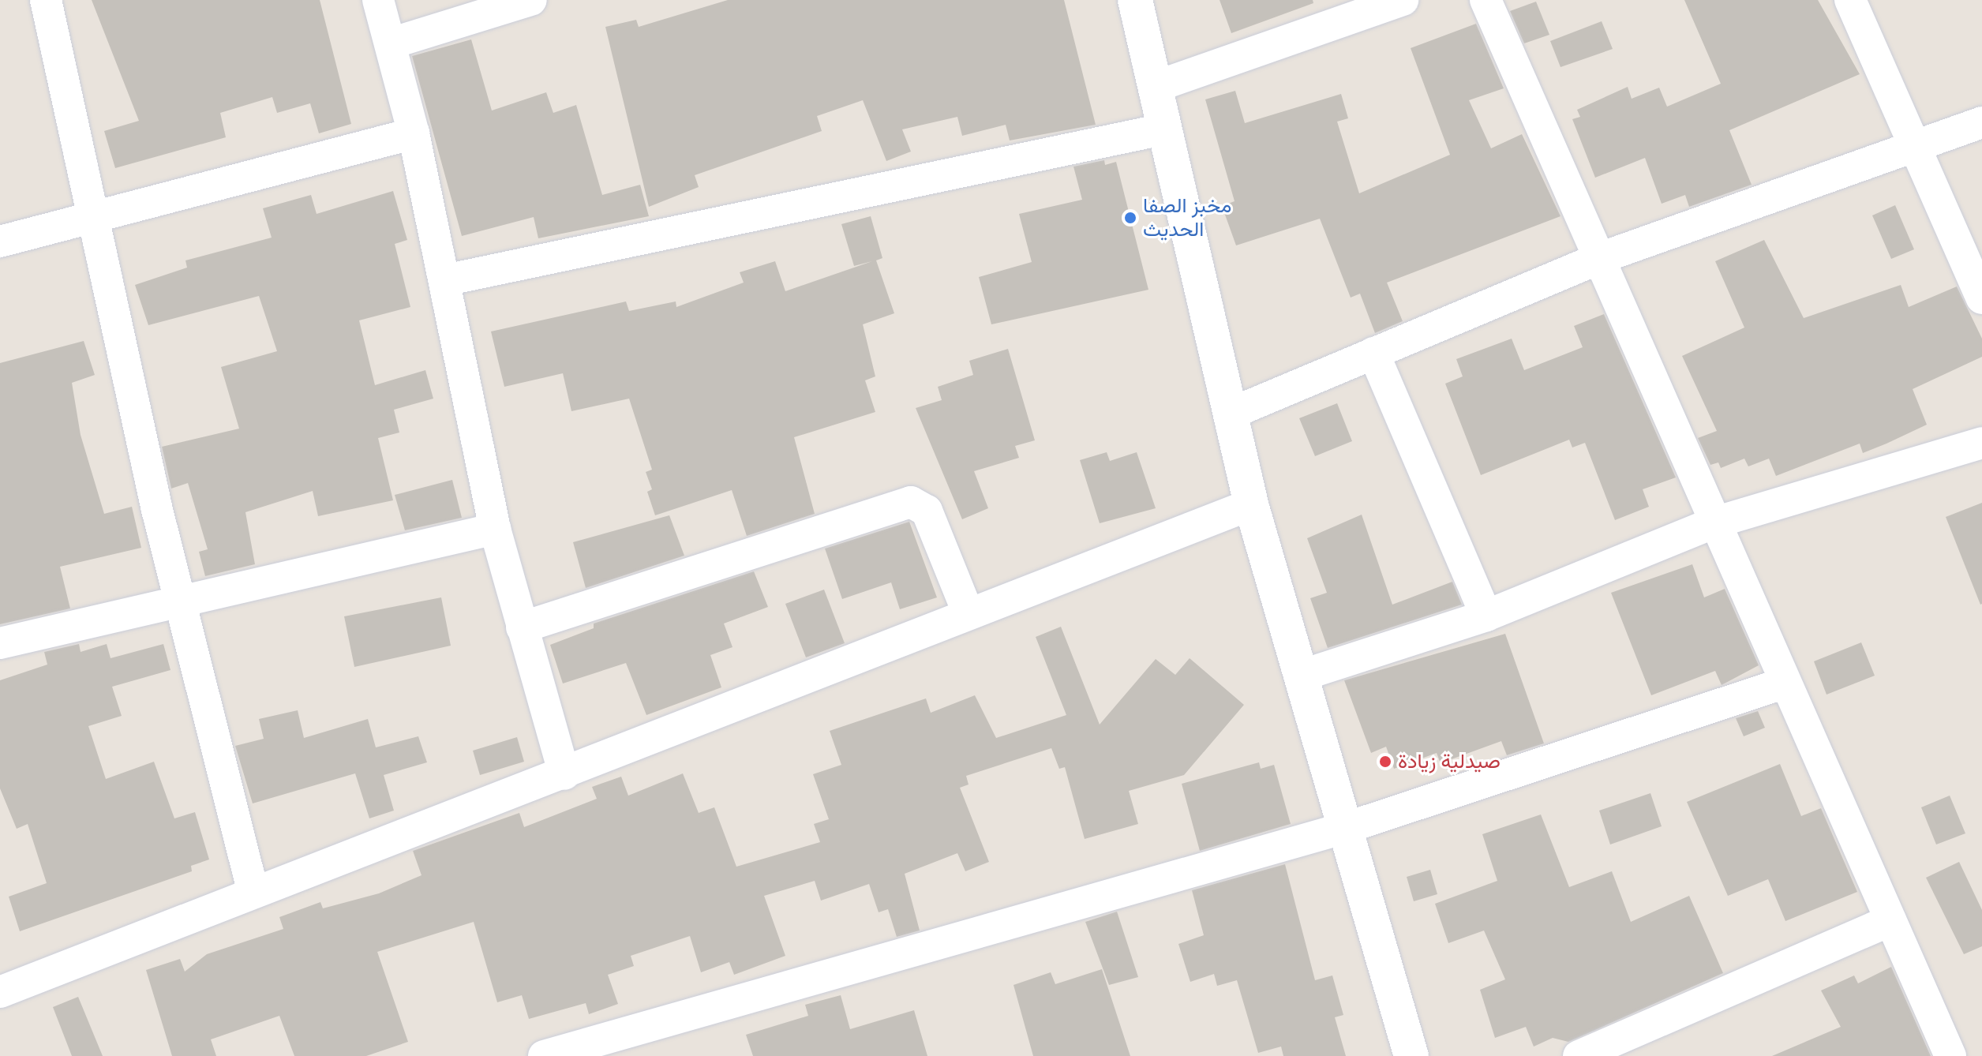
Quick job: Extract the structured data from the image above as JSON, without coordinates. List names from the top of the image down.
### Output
{
  "places": ["مخبز الصفا الحديث", "صيدلية زيادة"]
}
